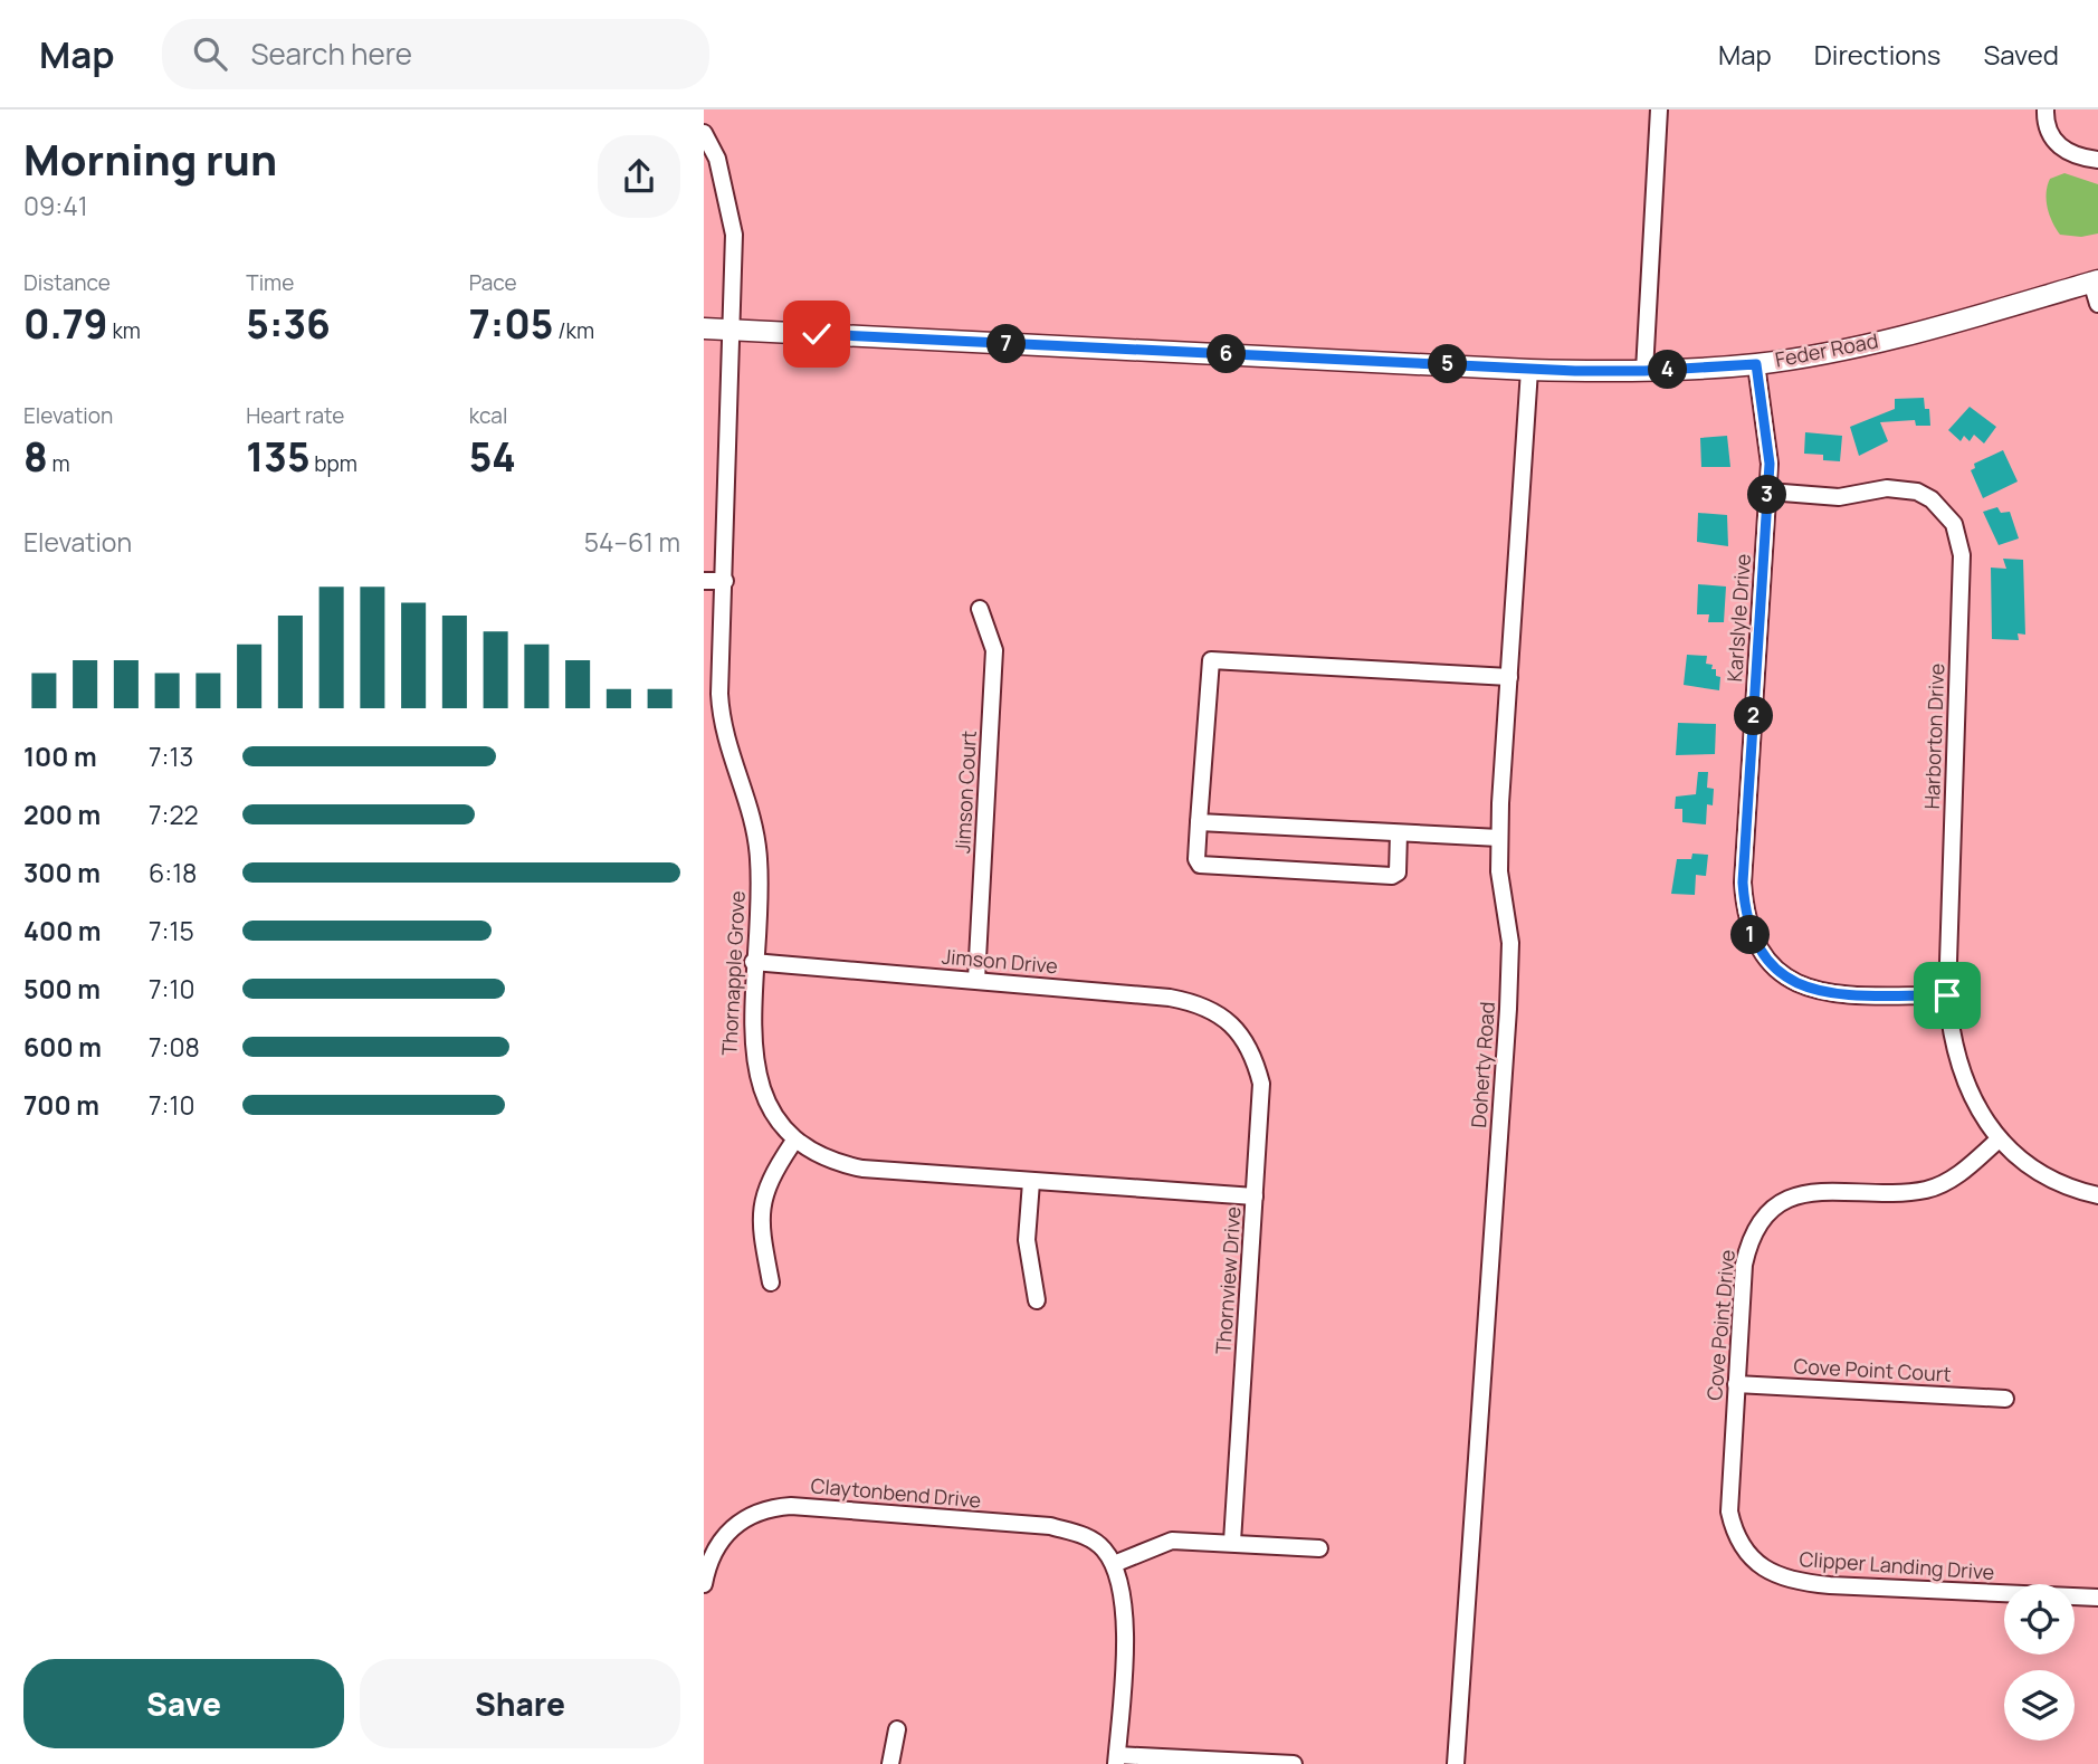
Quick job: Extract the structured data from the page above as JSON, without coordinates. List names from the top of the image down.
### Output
{
  "streets": {
    "main road": ["Feder Road"],
    "street": [
      "Karlslyle Drive",
      "Harborton Drive",
      "Jimson Court",
      "Jimson Drive",
      "Thornapple Grove",
      "Doherty Road",
      "Thornview Drive",
      "Cove Point Drive",
      "Cove Point Court",
      "Claytonbend Drive",
      "Clipper Landing Drive"
    ]
  },
  "crossings": [
    ["Feder Road", "Karlslyle Drive"],
    ["Feder Road", "Thornapple Grove"],
    ["Feder Road", "Doherty Road"],
    ["Karlslyle Drive", "Harborton Drive"],
    ["Harborton Drive", "Cove Point Drive"],
    ["Jimson Court", "Jimson Drive"],
    ["Jimson Drive", "Thornapple Grove"],
    ["Jimson Drive", "Thornview Drive"],
    ["Thornapple Grove", "Thornview Drive"],
    ["Cove Point Drive", "Cove Point Court"],
    ["Cove Point Drive", "Clipper Landing Drive"]
  ],
  "page": {
    "header": "Map",
    "search": "Search here",
    "nav": ["Map", "Directions", "Saved"],
    "heading": ["Morning run", "09:41"],
    "stats": [
      ["Distance", "0.79 km"],
      ["Time", "5:36"],
      ["Pace", "7:05 /km"],
      ["Elevation", "8 m"],
      ["Heart rate", "135 bpm"],
      ["kcal", "54"]
    ],
    "pins": [
      "7",
      "6",
      "5",
      "4",
      "3",
      "2",
      "1"
    ],
    "chart": ["Elevation", "54–61 m"],
    "list": [
      {
        "name": "100 m",
        "note": "7:13"
      },
      {
        "name": "200 m",
        "note": "7:22"
      },
      {
        "name": "300 m",
        "note": "6:18"
      },
      {
        "name": "400 m",
        "note": "7:15"
      },
      {
        "name": "500 m",
        "note": "7:10"
      },
      {
        "name": "600 m",
        "note": "7:08"
      },
      {
        "name": "700 m",
        "note": "7:10"
      }
    ],
    "buttons": ["Save", "Share"]
  }
}
